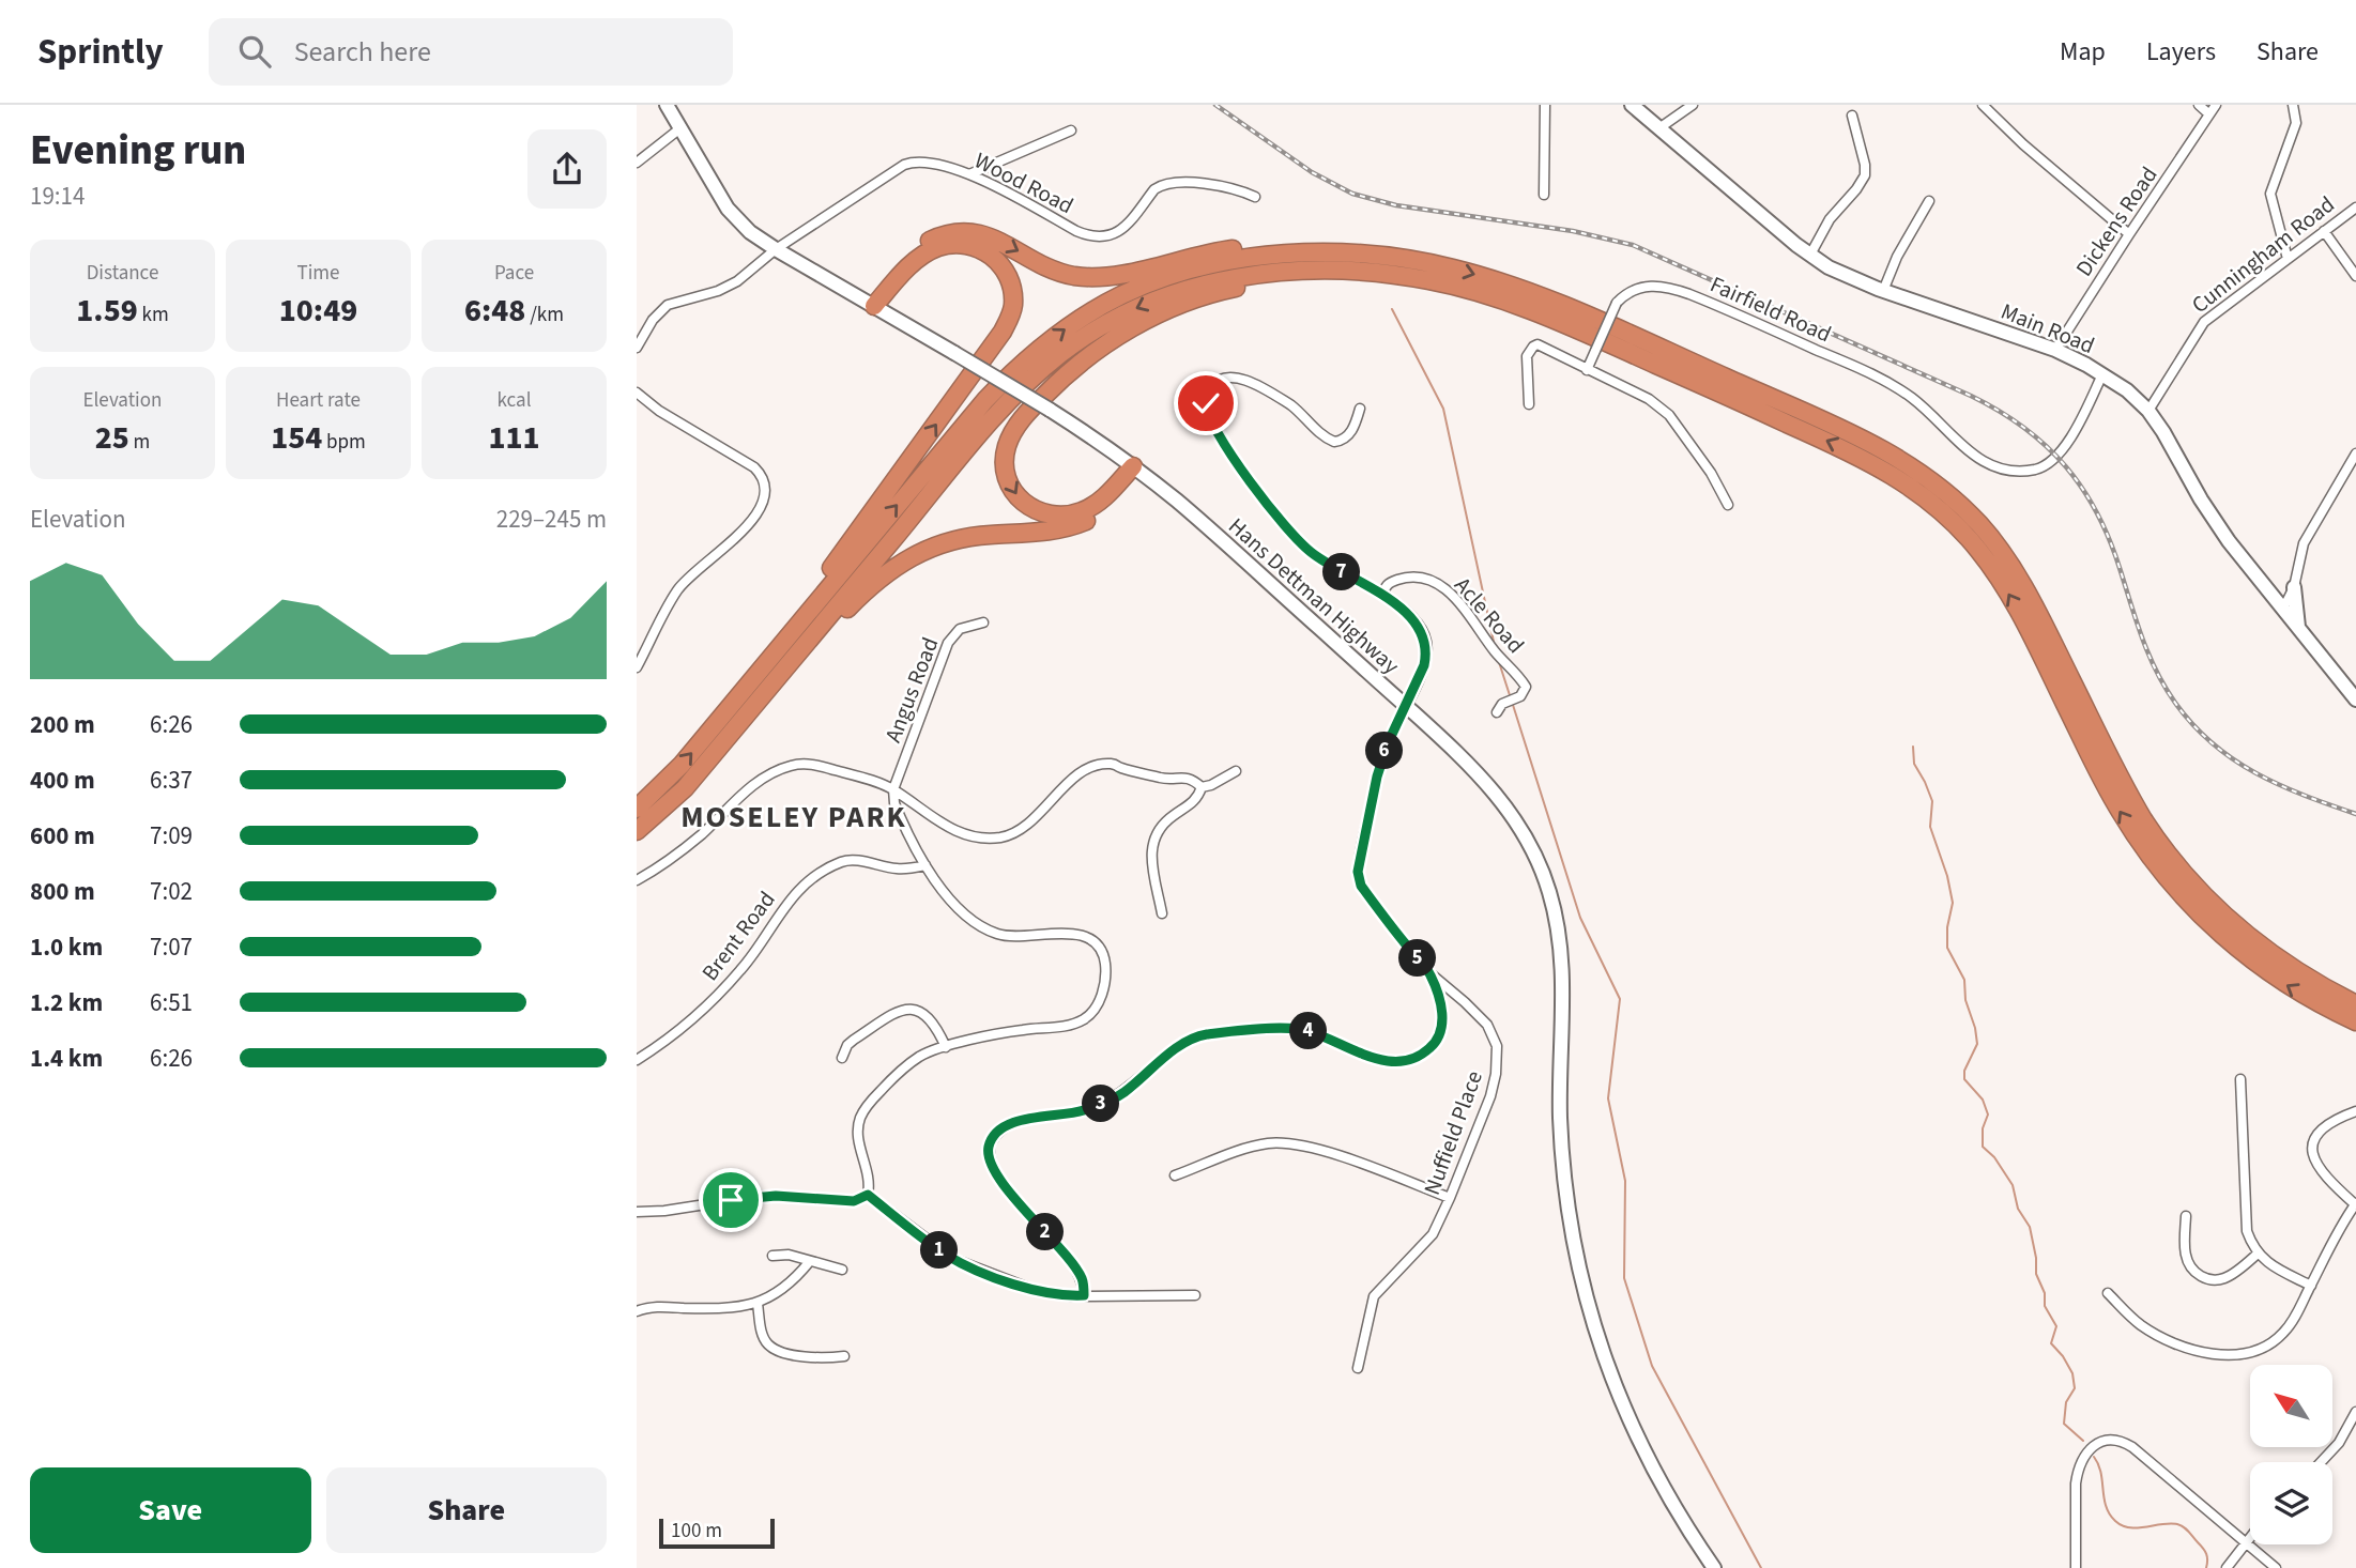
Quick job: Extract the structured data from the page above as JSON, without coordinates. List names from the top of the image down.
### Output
{
  "streets": {
    "street": [
      "Wood Road",
      "Dickens Road",
      "Cunningham Road",
      "Fairfield Road",
      "Main Road",
      "Hans Dettman Highway",
      "Acle Road",
      "Angus Road",
      "Brent Road",
      "Nuffield Place"
    ]
  },
  "crossings": [
    ["Wood Road", "Hans Dettman Highway"],
    ["Dickens Road", "Main Road"],
    ["Cunningham Road", "Main Road"],
    ["Fairfield Road", "Main Road"]
  ],
  "districts": ["MOSELEY PARK"],
  "scale_bar": "100 m",
  "north": "top left",
  "page": {
    "header": "Sprintly",
    "search": "Search here",
    "nav": ["Map", "Layers", "Share"],
    "heading": ["Evening run", "19:14"],
    "stats": [
      ["Distance", "1.59 km"],
      ["Time", "10:49"],
      ["Pace", "6:48 /km"],
      ["Elevation", "25 m"],
      ["Heart rate", "154 bpm"],
      ["kcal", "111"]
    ],
    "chart": ["Elevation", "229–245 m"],
    "pins": [
      "7",
      "6",
      "5",
      "4",
      "3",
      "2",
      "1"
    ],
    "list": [
      {
        "name": "200 m",
        "note": "6:26"
      },
      {
        "name": "400 m",
        "note": "6:37"
      },
      {
        "name": "600 m",
        "note": "7:09"
      },
      {
        "name": "800 m",
        "note": "7:02"
      },
      {
        "name": "1.0 km",
        "note": "7:07"
      },
      {
        "name": "1.2 km",
        "note": "6:51"
      },
      {
        "name": "1.4 km",
        "note": "6:26"
      }
    ],
    "buttons": ["Save", "Share"],
    "scale": "100 m"
  }
}
